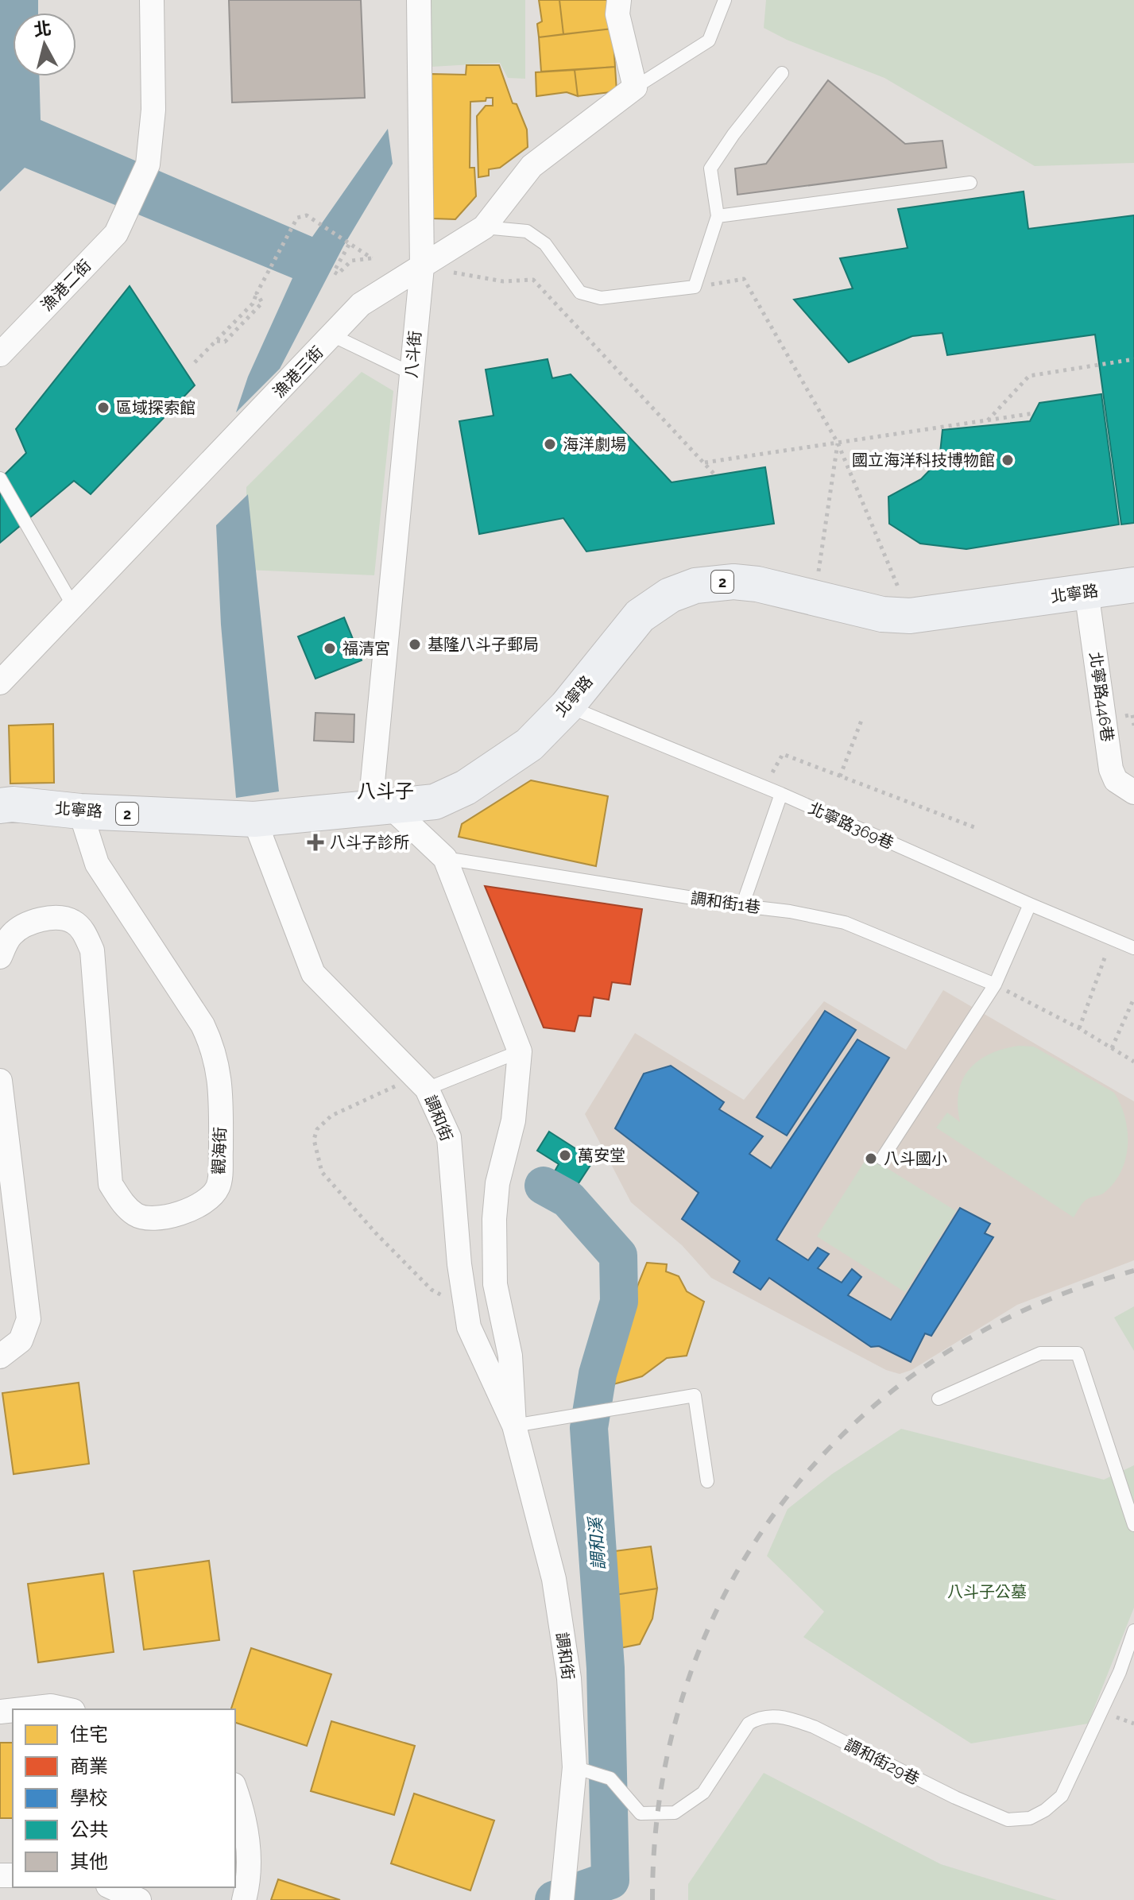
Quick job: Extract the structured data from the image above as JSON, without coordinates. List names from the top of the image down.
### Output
{
  "streets": {
    "main road": ["2", "北寧路"],
    "street": [
      "漁港二街",
      "八斗街",
      "漁港三街",
      "北寧路446巷",
      "調和街",
      "觀海街"
    ],
    "lane": ["北寧路369巷", "調和街1巷", "調和街29巷"]
  },
  "crossings": [
    ["八斗街", "漁港三街"],
    ["八斗街", "北寧路"],
    ["八斗街", "調和街"],
    ["北寧路", "北寧路446巷"],
    ["北寧路", "北寧路369巷"],
    ["北寧路", "調和街"],
    ["北寧路", "觀海街"],
    ["調和街1巷", "調和街"],
    ["調和街", "調和街29巷"]
  ],
  "districts": ["八斗子"],
  "water": ["調和溪"],
  "parks": ["八斗子公墓"],
  "places": {
    "other": [
      "區域探索館",
      "海洋劇場",
      "國立海洋科技博物館",
      "基隆八斗子郵局",
      "福清宮",
      "萬安堂",
      "八斗國小"
    ],
    "health": ["八斗子診所"]
  },
  "legend": [
    "住宅",
    "商業",
    "學校",
    "公共",
    "其他"
  ],
  "north": "top"
}
